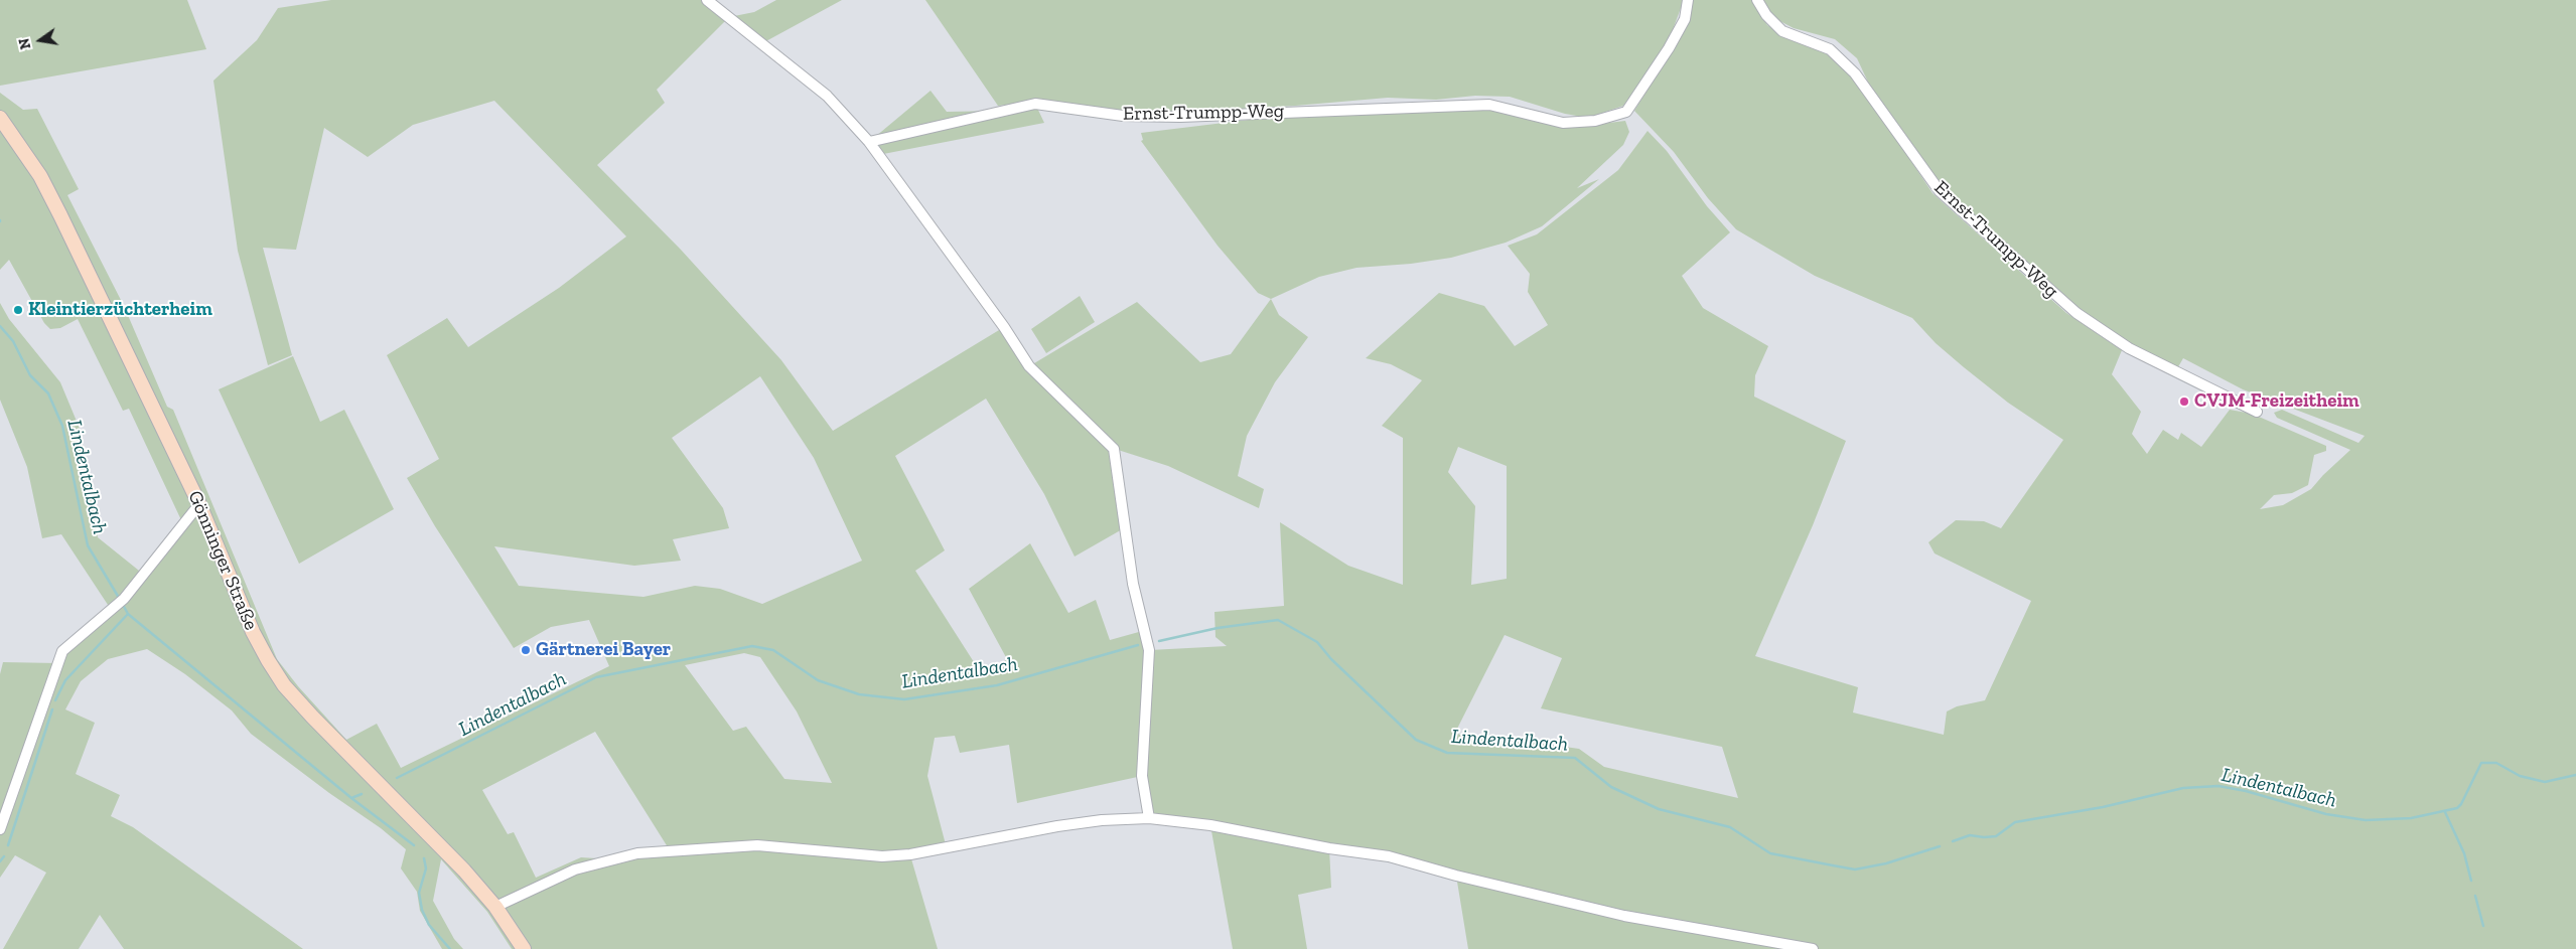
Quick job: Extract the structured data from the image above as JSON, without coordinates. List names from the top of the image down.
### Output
{
  "streets": {
    "street": ["Ernst-Trumpp-Weg", "Gönninger Straße"]
  },
  "water": ["Lindentalbach"],
  "places": ["Kleintierzüchterheim", "CVJM-Freizeitheim", "Gärtnerei Bayer"],
  "north": "left"
}
